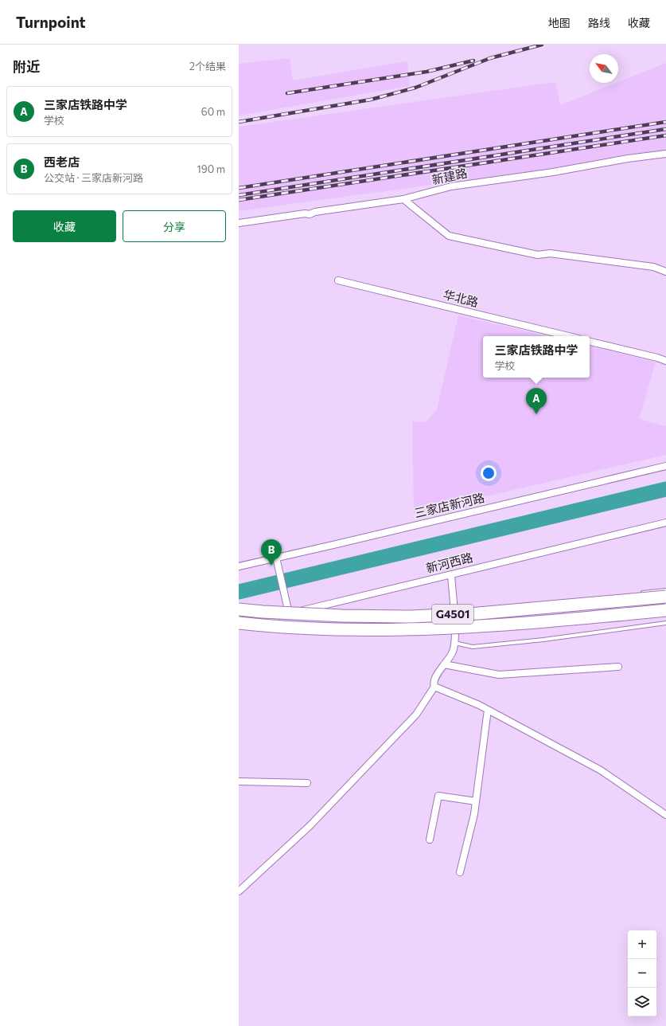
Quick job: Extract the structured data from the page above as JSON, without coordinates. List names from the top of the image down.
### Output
{
  "streets": {
    "highway": ["G4501"],
    "street": [
      "新建路",
      "华北路",
      "三家店新河路",
      "新河西路"
    ]
  },
  "crossings": [
    ["新河西路", "G4501"]
  ],
  "north": "top left",
  "page": {
    "header": "Turnpoint",
    "nav": ["地图", "路线", "收藏"],
    "heading": ["附近", "2个结果"],
    "list": [
      {
        "mark": "A",
        "name": "三家店铁路中学",
        "note": "学校",
        "value": "60 m"
      },
      {
        "mark": "B",
        "name": "西老店",
        "note": "公交站 · 三家店新河路",
        "value": "190 m"
      }
    ],
    "buttons": ["收藏", "分享"],
    "popup": ["三家店铁路中学", "学校"],
    "pins": ["A", "B"],
    "map_buttons": ["+", "−"]
  }
}
